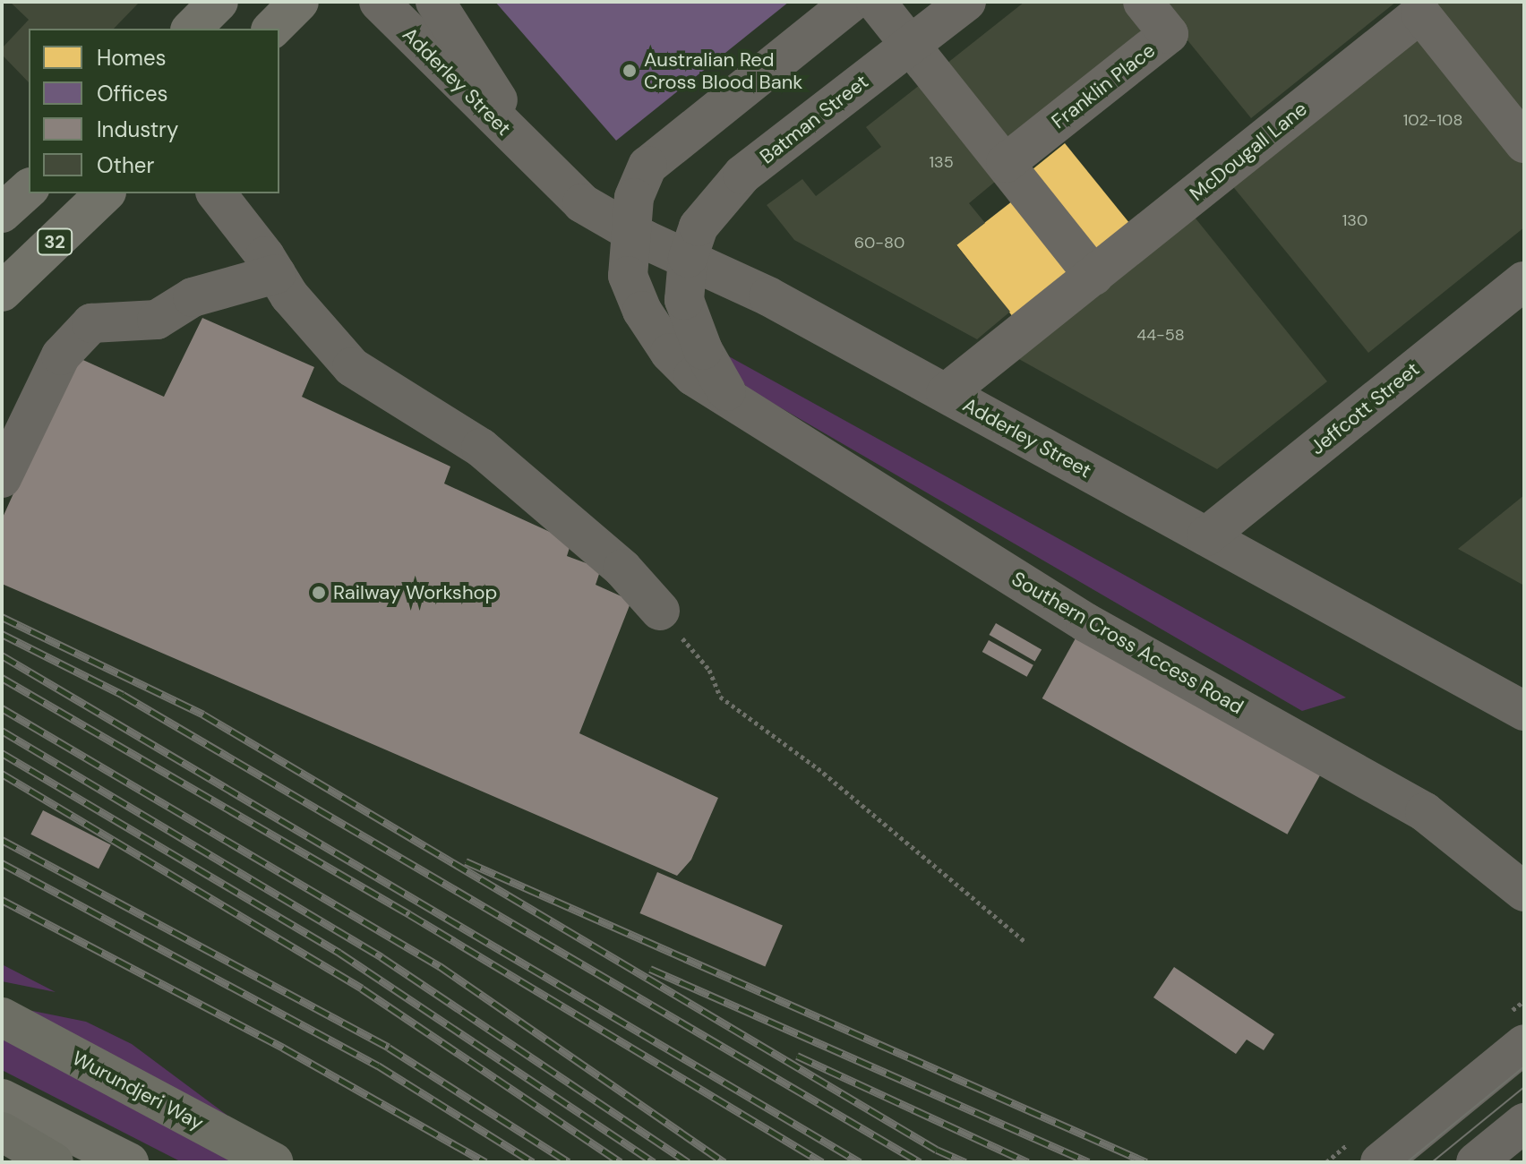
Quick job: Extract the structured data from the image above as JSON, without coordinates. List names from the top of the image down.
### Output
{
  "streets": {
    "highway": ["Wurundjeri Way"],
    "main road": ["32"],
    "street": [
      "Adderley Street",
      "Franklin Place",
      "Batman Street",
      "McDougall Lane",
      "Jeffcott Street",
      "Southern Cross Access Road"
    ]
  },
  "crossings": [
    ["Adderley Street", "Batman Street"],
    ["Adderley Street", "McDougall Lane"],
    ["Adderley Street", "Jeffcott Street"],
    ["Adderley Street", "Southern Cross Access Road"]
  ],
  "places": ["Australian Red Cross Blood Bank", "Railway Workshop"],
  "house_numbers": [
    "102-108",
    "135",
    "130",
    "60-80",
    "44-58"
  ],
  "legend": [
    "Homes",
    "Offices",
    "Industry",
    "Other"
  ]
}
